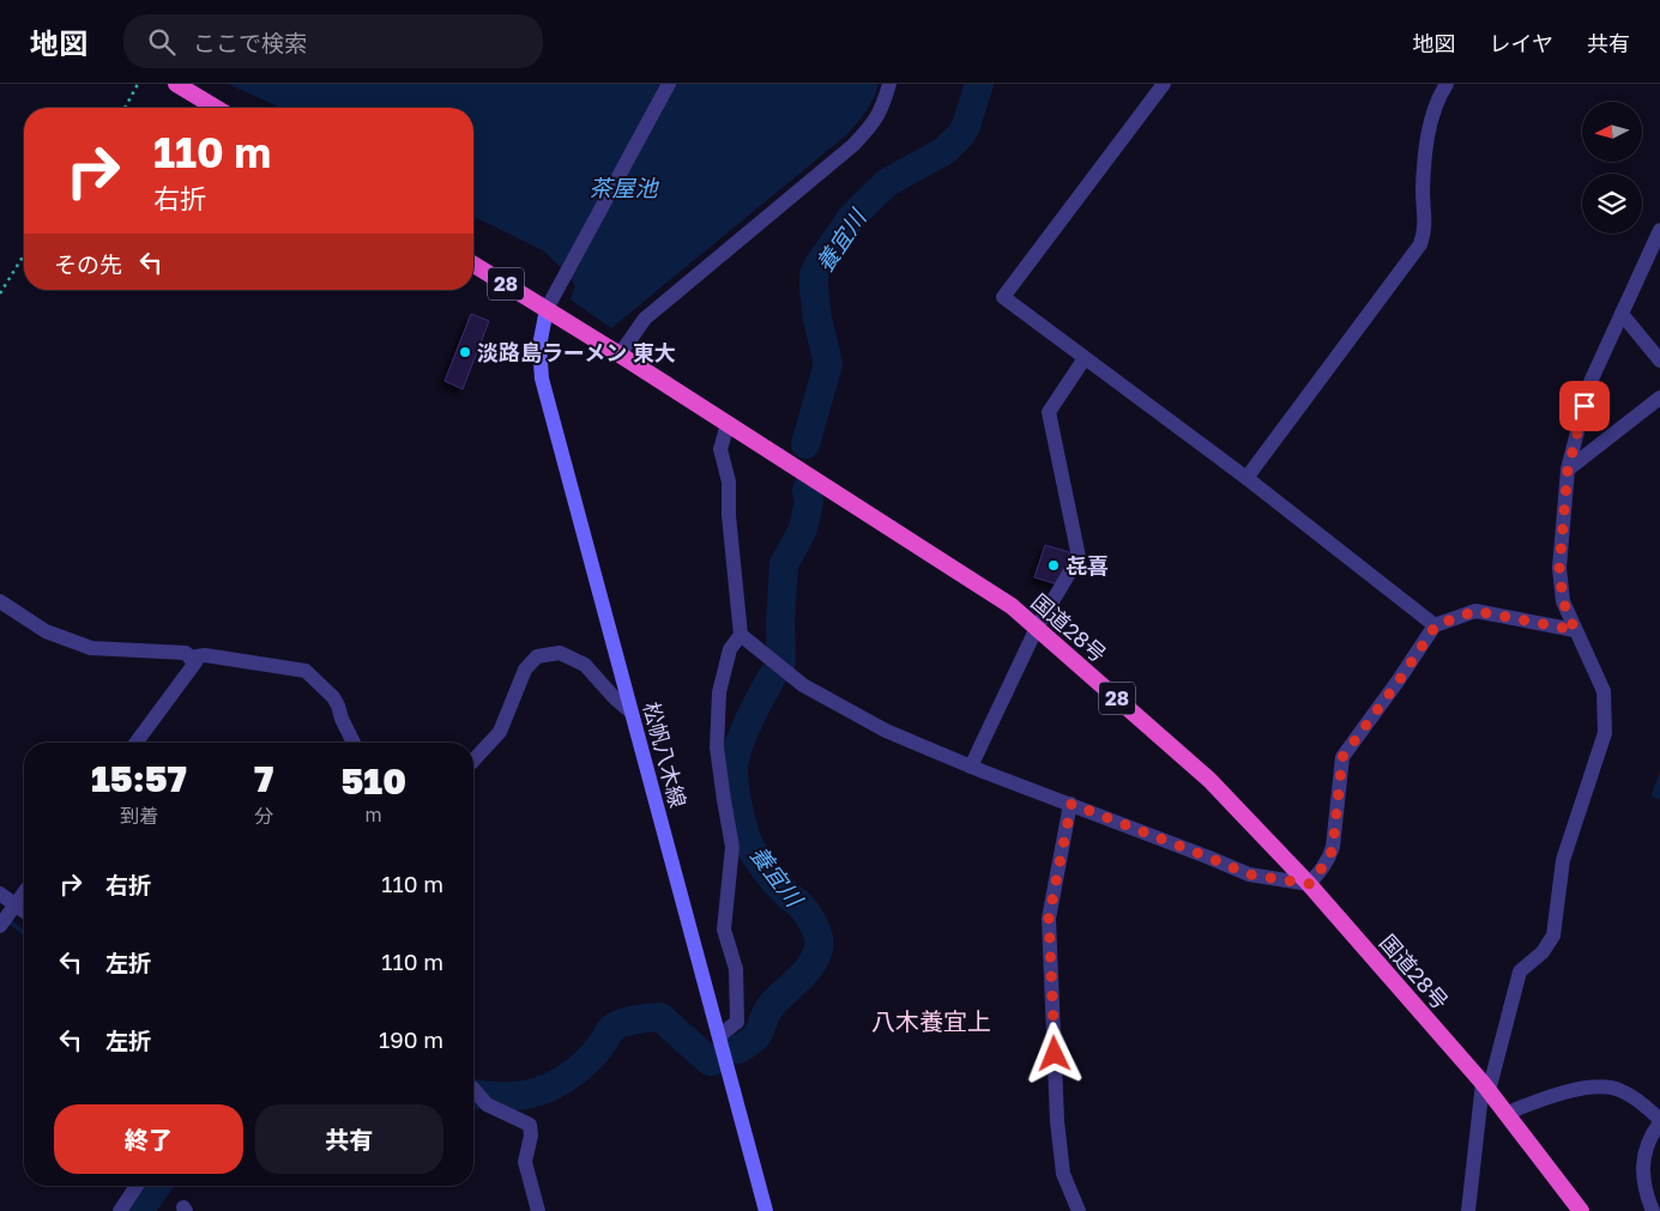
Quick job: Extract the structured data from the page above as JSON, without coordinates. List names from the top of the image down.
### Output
{
  "streets": {
    "highway": ["28", "国道28号"],
    "main road": ["松帆八木線"]
  },
  "crossings": [
    ["国道28号", "松帆八木線"]
  ],
  "districts": ["八木養宜上"],
  "water": ["茶屋池", "養宜川"],
  "places": ["淡路島ラーメン 東大", "㐂喜"],
  "north": "left",
  "page": {
    "header": "地図",
    "search": "ここで検索",
    "nav": ["地図", "レイヤ", "共有"],
    "turn": ["110 m", "右折"],
    "then": "その先",
    "eta": [
      "15:57",
      "到着",
      "7",
      "分",
      "510",
      "m"
    ],
    "list": [
      {
        "name": "右折",
        "value": "110 m"
      },
      {
        "name": "左折",
        "value": "110 m"
      },
      {
        "name": "左折",
        "value": "190 m"
      }
    ],
    "buttons": ["終了", "共有"]
  }
}
